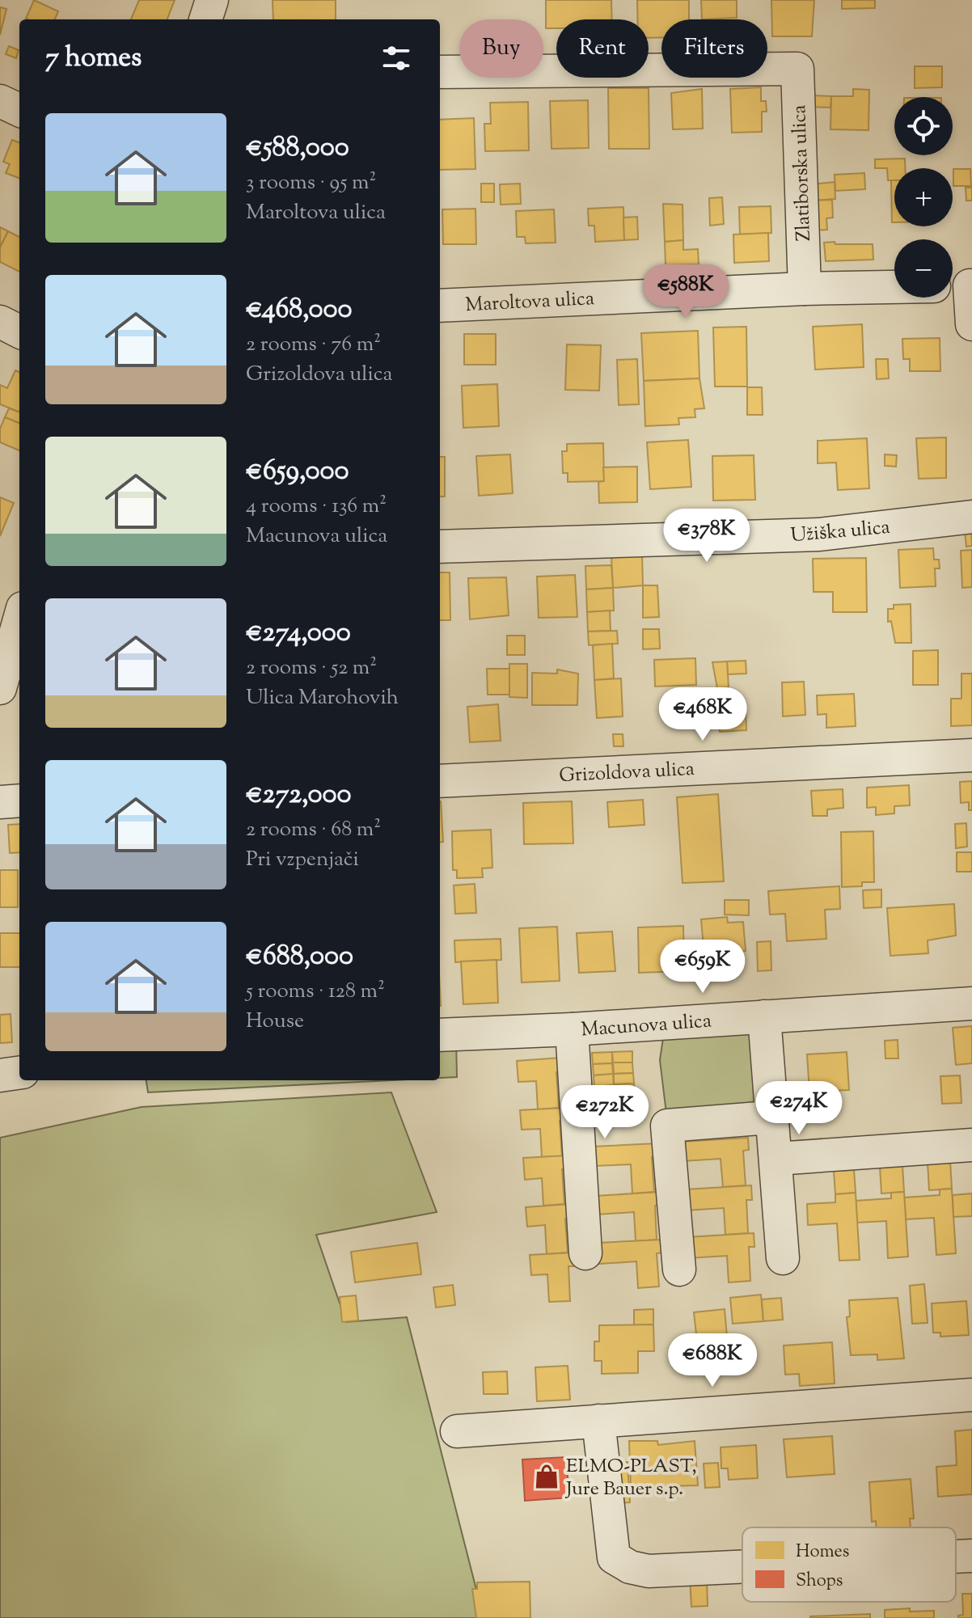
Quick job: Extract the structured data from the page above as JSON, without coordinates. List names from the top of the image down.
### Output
{
  "streets": {
    "street": [
      "Zlatiborska ulica",
      "Maroltova ulica",
      "Užiška ulica",
      "Grizoldova ulica",
      "Macunova ulica"
    ]
  },
  "crossings": [
    ["Zlatiborska ulica", "Maroltova ulica"]
  ],
  "places": {
    "shop": ["ELMO-PLAST, Jure Bauer s.p."]
  },
  "legend": ["Homes", "Shops"],
  "page": {
    "chip": ["Buy", "Rent", "Filters"],
    "heading": "7 homes",
    "map_buttons": ["+", "−"],
    "list": [
      {
        "name": "€588,000",
        "note": "3 rooms · 95 m² · Maroltova ulica"
      },
      {
        "name": "€468,000",
        "note": "2 rooms · 76 m² · Grizoldova ulica"
      },
      {
        "name": "€659,000",
        "note": "4 rooms · 136 m² · Macunova ulica"
      },
      {
        "name": "€274,000",
        "note": "2 rooms · 52 m² · Ulica Marohovih"
      },
      {
        "name": "€272,000",
        "note": "2 rooms · 68 m² · Pri vzpenjači"
      },
      {
        "name": "€688,000",
        "note": "5 rooms · 128 m² · House"
      }
    ],
    "price": [
      "€588K",
      "€378K",
      "€468K",
      "€659K",
      "€274K",
      "€272K",
      "€688K"
    ]
  }
}
